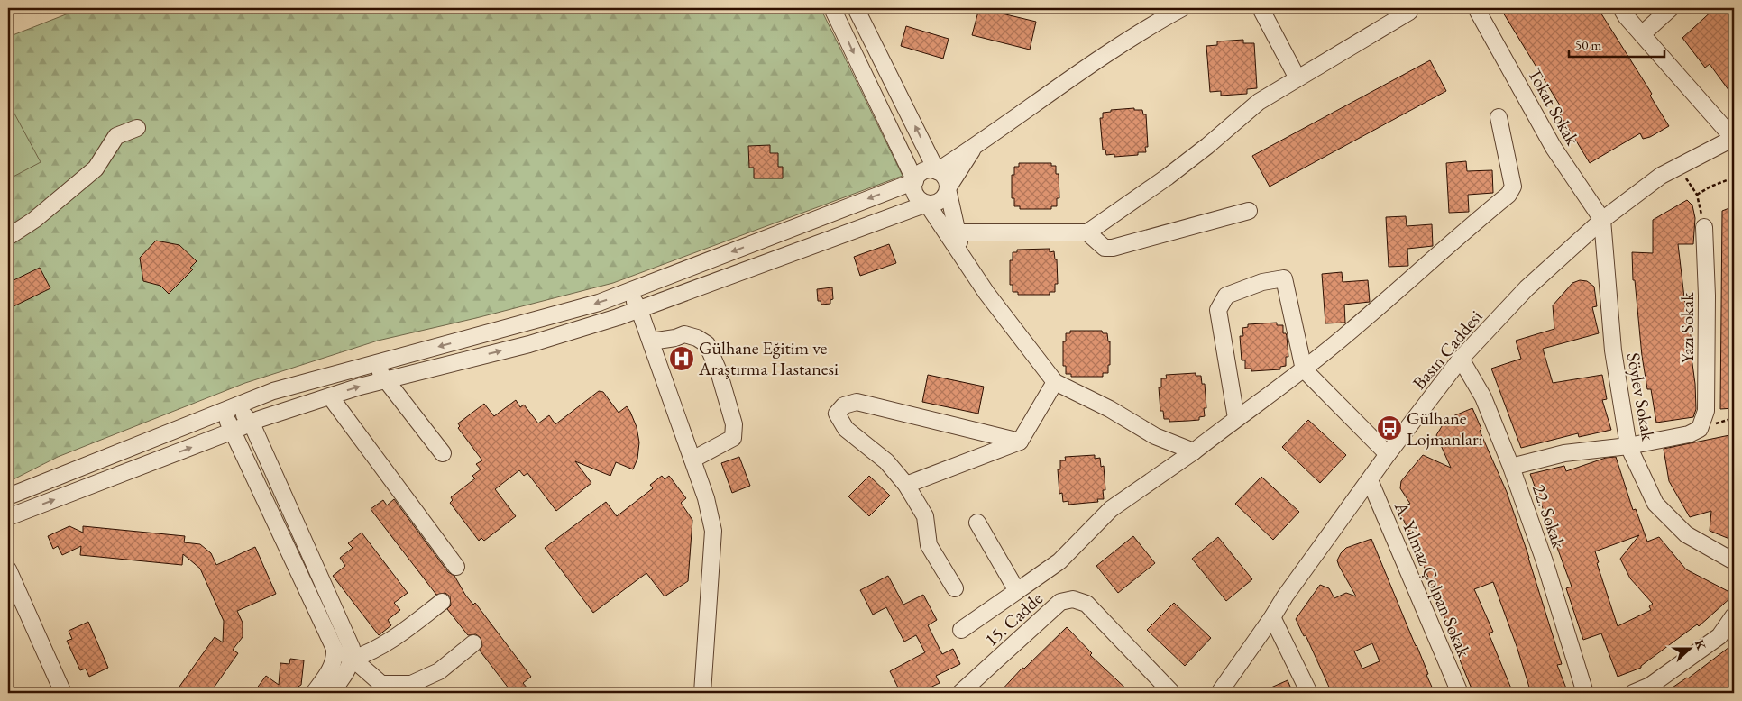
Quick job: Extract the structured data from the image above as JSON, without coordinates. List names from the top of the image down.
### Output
{
  "streets": {
    "street": [
      "Tokat Sokak",
      "Yazı Sokak",
      "Basın Caddesi",
      "Söylev Sokak",
      "22. Sokak",
      "A. Yılmaz Çolpan Sokak",
      "15. Cadde"
    ]
  },
  "crossings": [
    ["Tokat Sokak", "Basın Caddesi"],
    ["Tokat Sokak", "Söylev Sokak"],
    ["Yazı Sokak", "Söylev Sokak"],
    ["Basın Caddesi", "Söylev Sokak"],
    ["Basın Caddesi", "22. Sokak"],
    ["Basın Caddesi", "A. Yılmaz Çolpan Sokak"]
  ],
  "places": {
    "hospital": ["Gülhane Eğitim ve Araştırma Hastanesi"],
    "bus stop": ["Gülhane Lojmanları"]
  },
  "scale_bar": "50 m",
  "north": "right"
}
